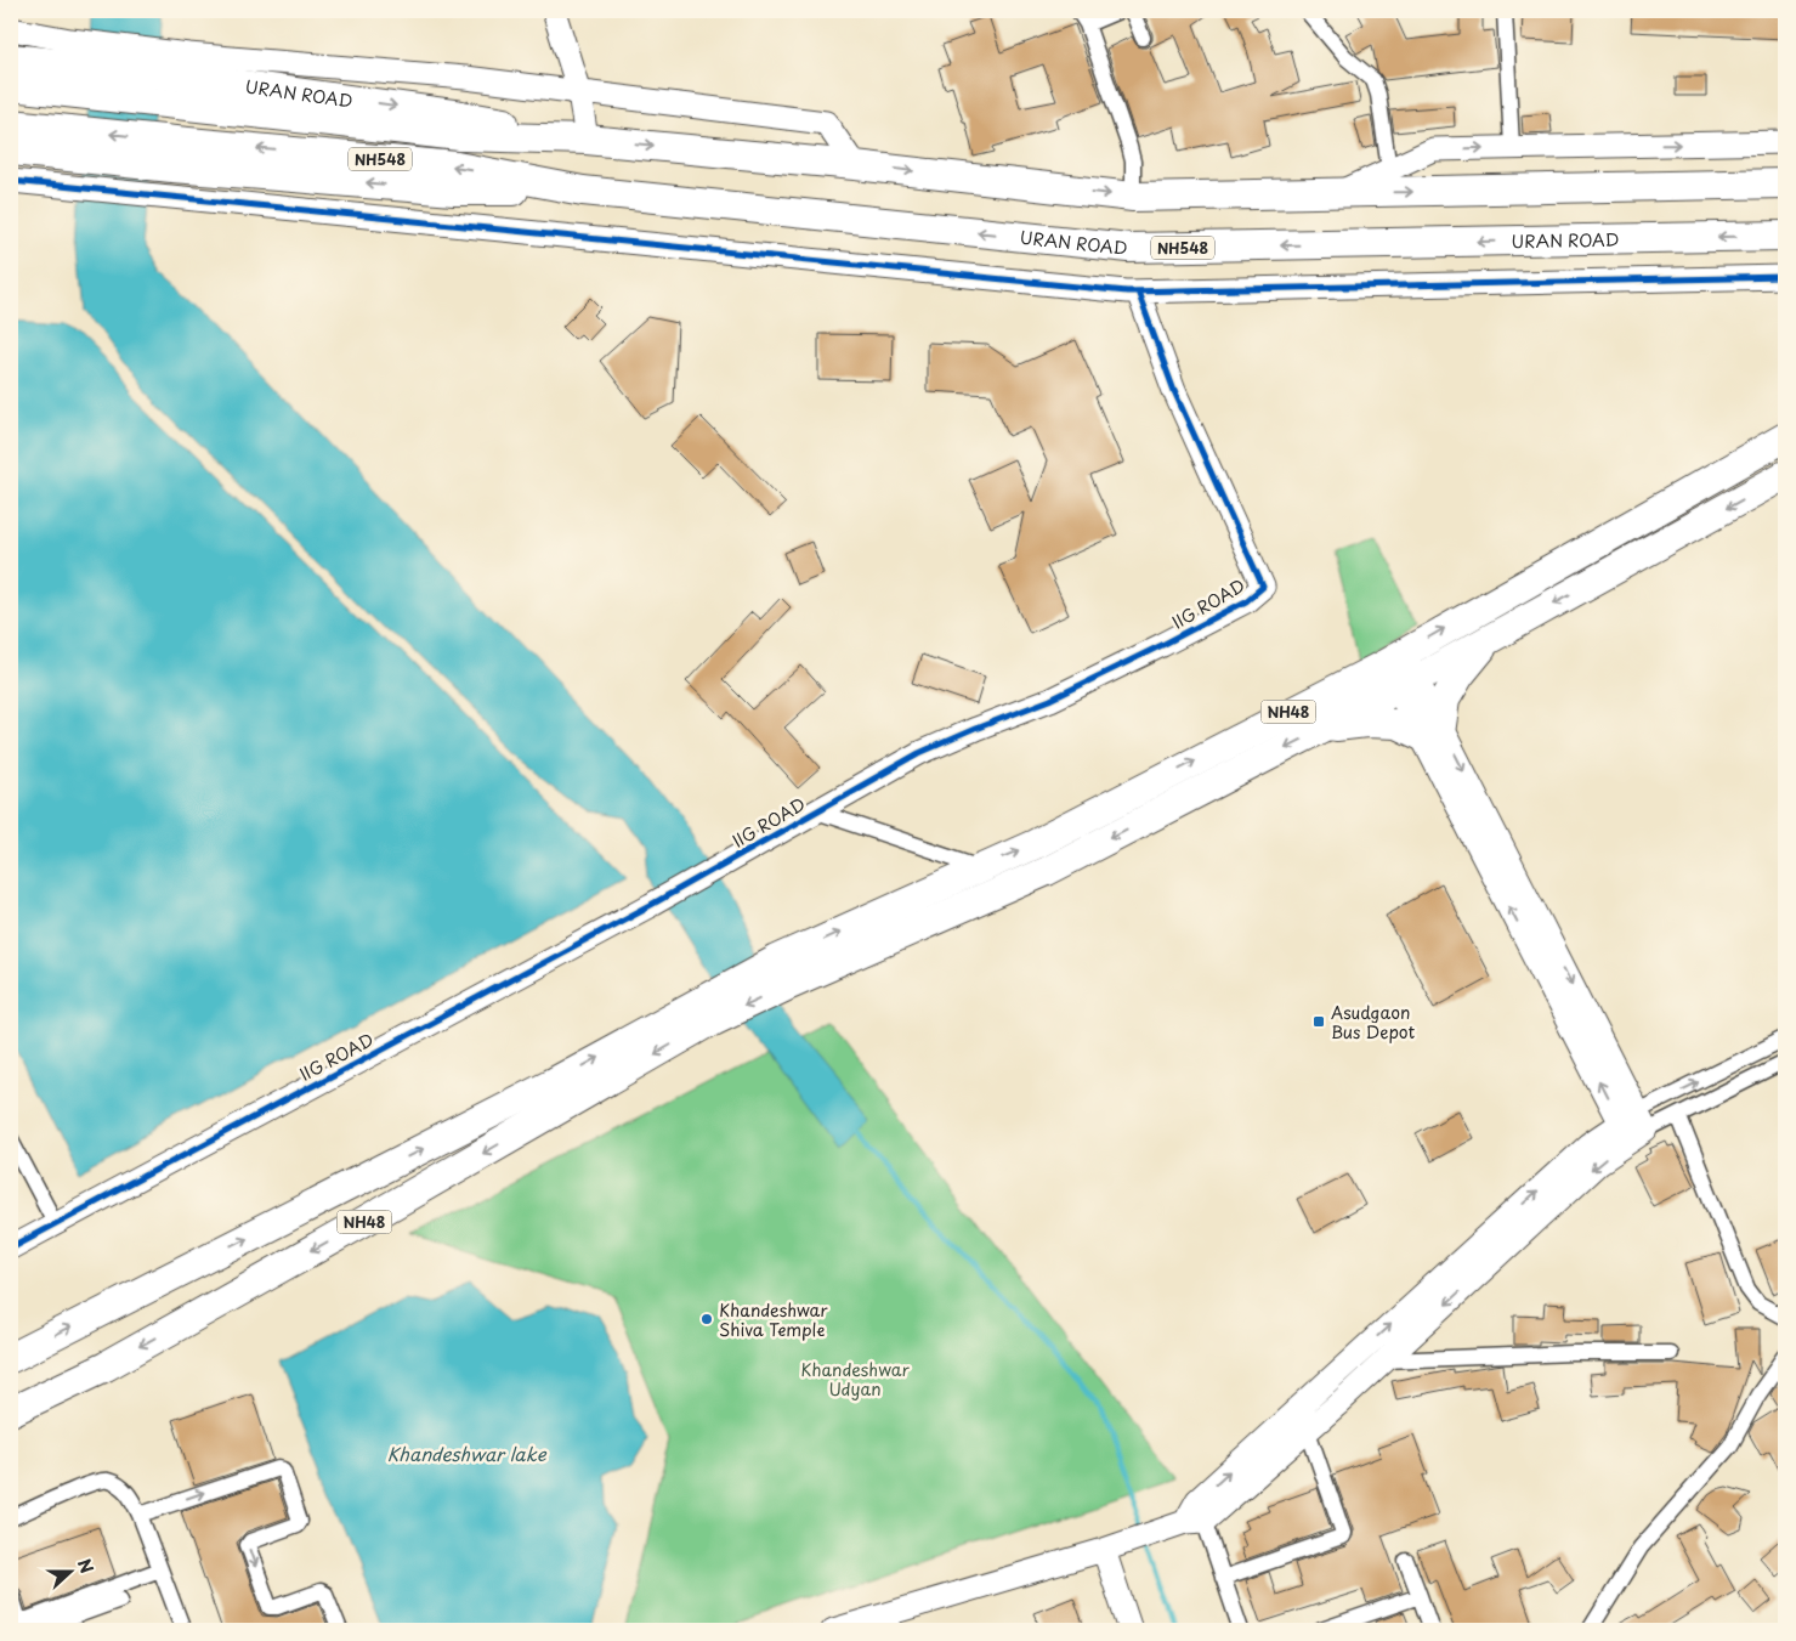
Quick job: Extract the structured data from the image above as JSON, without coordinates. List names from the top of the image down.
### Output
{
  "streets": {
    "highway": ["URAN ROAD", "NH548", "NH48"],
    "street": ["IIG ROAD"]
  },
  "water": ["Khandeshwar lake"],
  "parks": ["Khandeshwar Udyan"],
  "places": {
    "transit": ["Asudgaon Bus Depot"],
    "other": ["Khandeshwar Shiva Temple"]
  },
  "north": "right"
}
